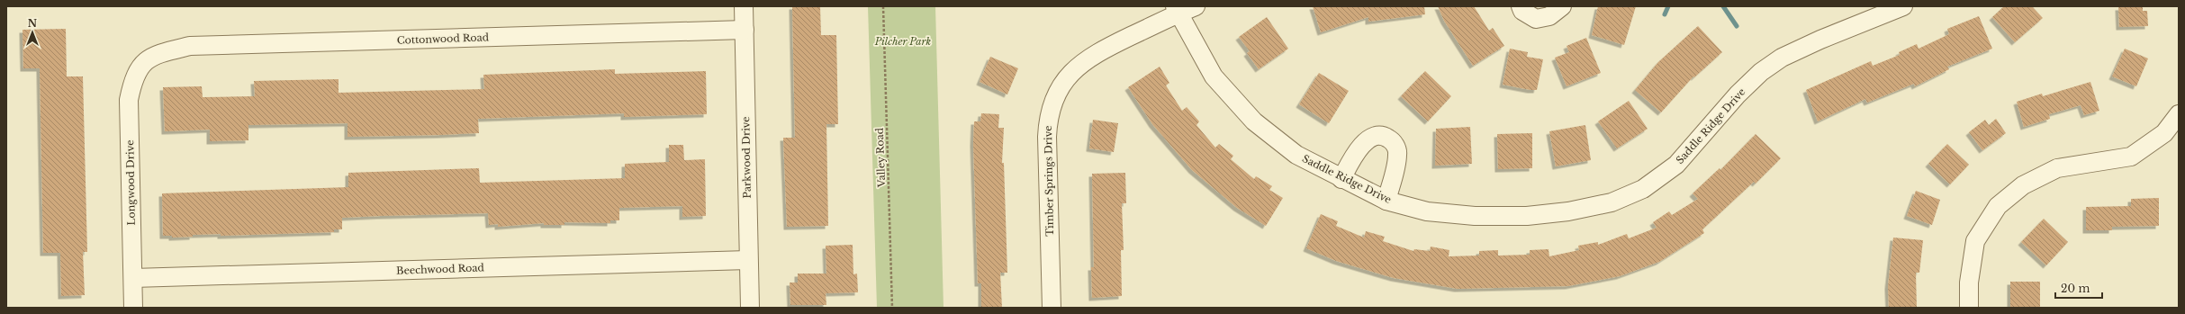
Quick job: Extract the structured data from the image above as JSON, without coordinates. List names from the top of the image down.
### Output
{
  "streets": {
    "street": [
      "Cottonwood Road",
      "Saddle Ridge Drive",
      "Parkwood Drive",
      "Timber Springs Drive",
      "Longwood Drive",
      "Beechwood Road"
    ],
    "path": ["Valley Road"]
  },
  "crossings": [
    ["Cottonwood Road", "Parkwood Drive"],
    ["Cottonwood Road", "Longwood Drive"],
    ["Saddle Ridge Drive", "Timber Springs Drive"],
    ["Parkwood Drive", "Beechwood Road"],
    ["Longwood Drive", "Beechwood Road"]
  ],
  "parks": ["Pilcher Park"],
  "scale_bar": "20 m",
  "north": "top"
}
